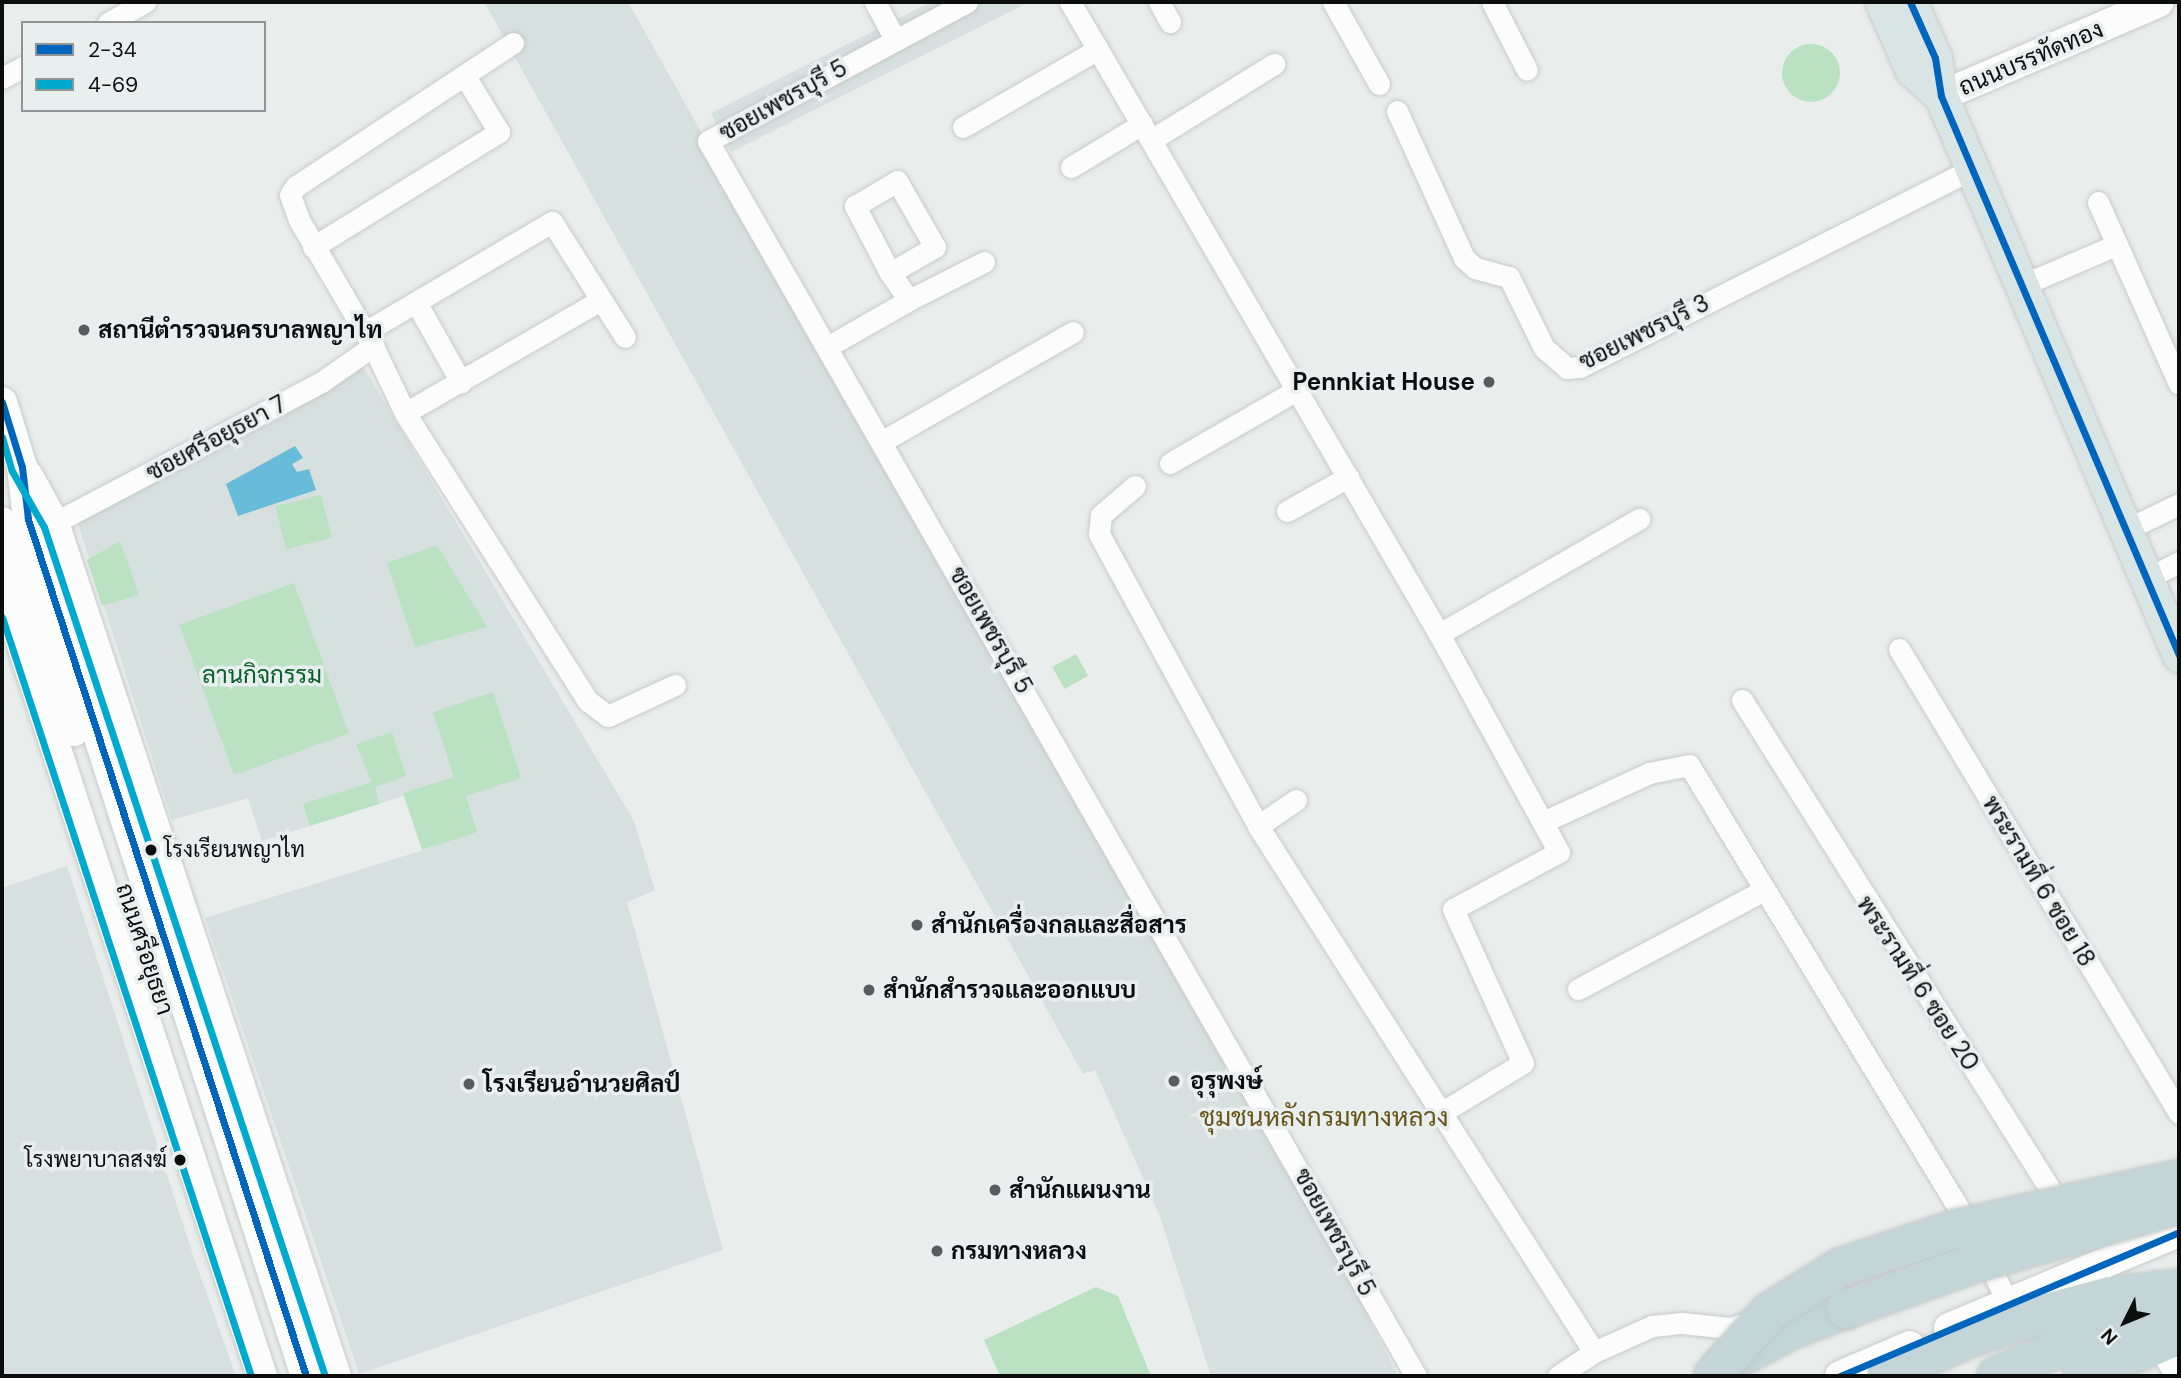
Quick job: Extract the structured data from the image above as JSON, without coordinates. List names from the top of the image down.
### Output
{
  "streets": {
    "main road": ["ถนนบรรทัดทอง", "ถนนศรีอยุธยา"],
    "street": [
      "ซอยเพชรบุรี 5",
      "ซอยเพชรบุรี 3",
      "ซอยศรีอยุธยา 7",
      "พระรามที่ 6 ซอย 18",
      "พระรามที่ 6 ซอย 20"
    ]
  },
  "crossings": [
    ["ซอยศรีอยุธยา 7", "ถนนศรีอยุธยา"]
  ],
  "districts": ["ชุมชนหลังกรมทางหลวง"],
  "parks": ["ลานกิจกรรม"],
  "places": [
    "สถานีตำรวจนครบาลพญาไท",
    "Pennkiat House",
    "โรงเรียนพญาไท",
    "สำนักเครื่องกลและสื่อสาร",
    "สำนักสำรวจและออกแบบ",
    "อุรุพงษ์",
    "โรงเรียนอำนวยศิลป์",
    "โรงพยาบาลสงฆ์",
    "สำนักแผนงาน",
    "กรมทางหลวง"
  ],
  "lines": ["transit line 2-34", "transit line 4-69"],
  "legend": ["2-34", "4-69"],
  "north": "bottom left"
}
